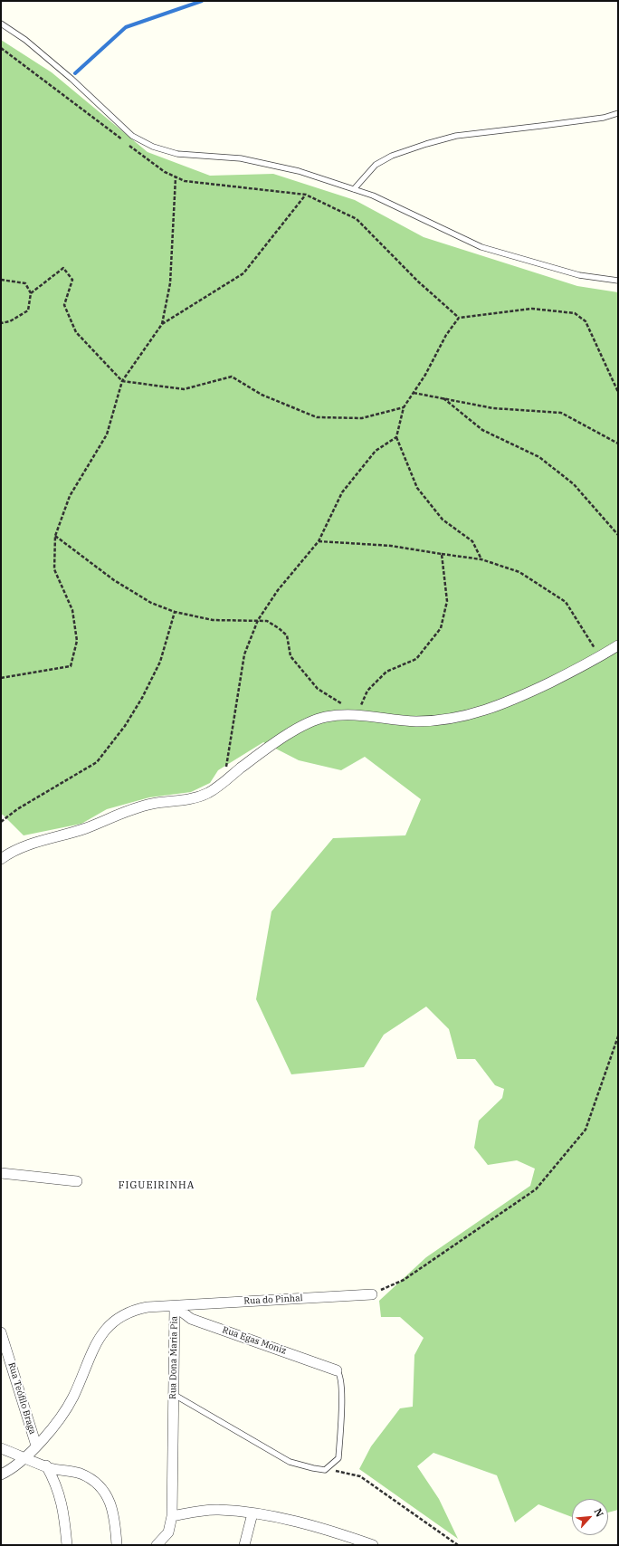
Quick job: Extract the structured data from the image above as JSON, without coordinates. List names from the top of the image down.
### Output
{
  "streets": {
    "street": [
      "Rua do Pinhal",
      "Rua Egas Moniz",
      "Rua Dona Maria Pia",
      "Rua Teófilo Braga"
    ]
  },
  "crossings": [
    ["Rua do Pinhal", "Rua Egas Moniz"],
    ["Rua do Pinhal", "Rua Dona Maria Pia"],
    ["Rua Egas Moniz", "Rua Dona Maria Pia"],
    ["Rua Dona Maria Pia", "Rua Teófilo Braga"]
  ],
  "districts": ["FIGUEIRINHA"],
  "north": "top right"
}
